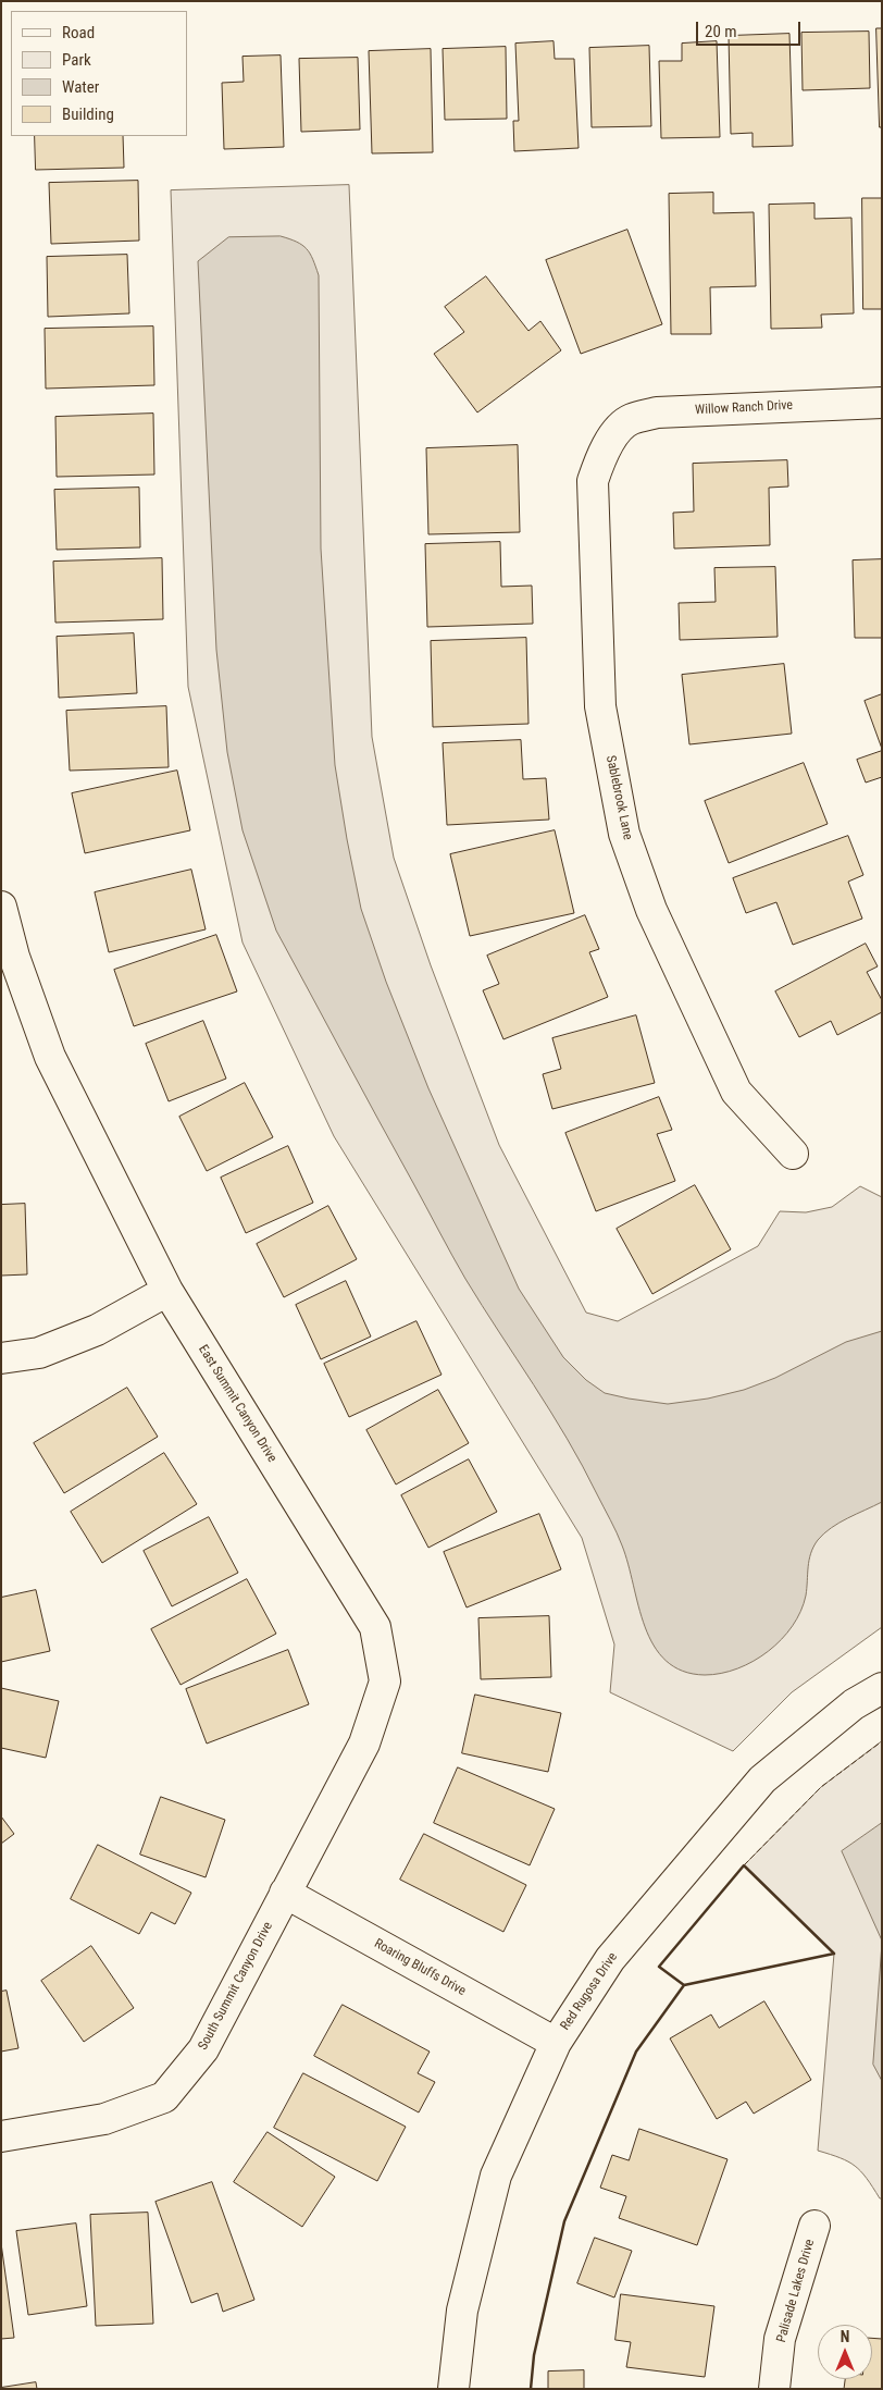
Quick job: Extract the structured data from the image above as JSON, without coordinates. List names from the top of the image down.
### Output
{
  "streets": {
    "street": [
      "Willow Ranch Drive",
      "Sablebrook Lane",
      "East Summit Canyon Drive",
      "Roaring Bluffs Drive",
      "South Summit Canyon Drive",
      "Red Rugosa Drive",
      "Palisade Lakes Drive"
    ]
  },
  "crossings": [
    ["Willow Ranch Drive", "Sablebrook Lane"],
    ["East Summit Canyon Drive", "Roaring Bluffs Drive"],
    ["East Summit Canyon Drive", "South Summit Canyon Drive"],
    ["Roaring Bluffs Drive", "South Summit Canyon Drive"],
    ["Roaring Bluffs Drive", "Red Rugosa Drive"]
  ],
  "legend": [
    "Road",
    "Park",
    "Water",
    "Building"
  ],
  "scale_bar": "20 m",
  "north": "top"
}
